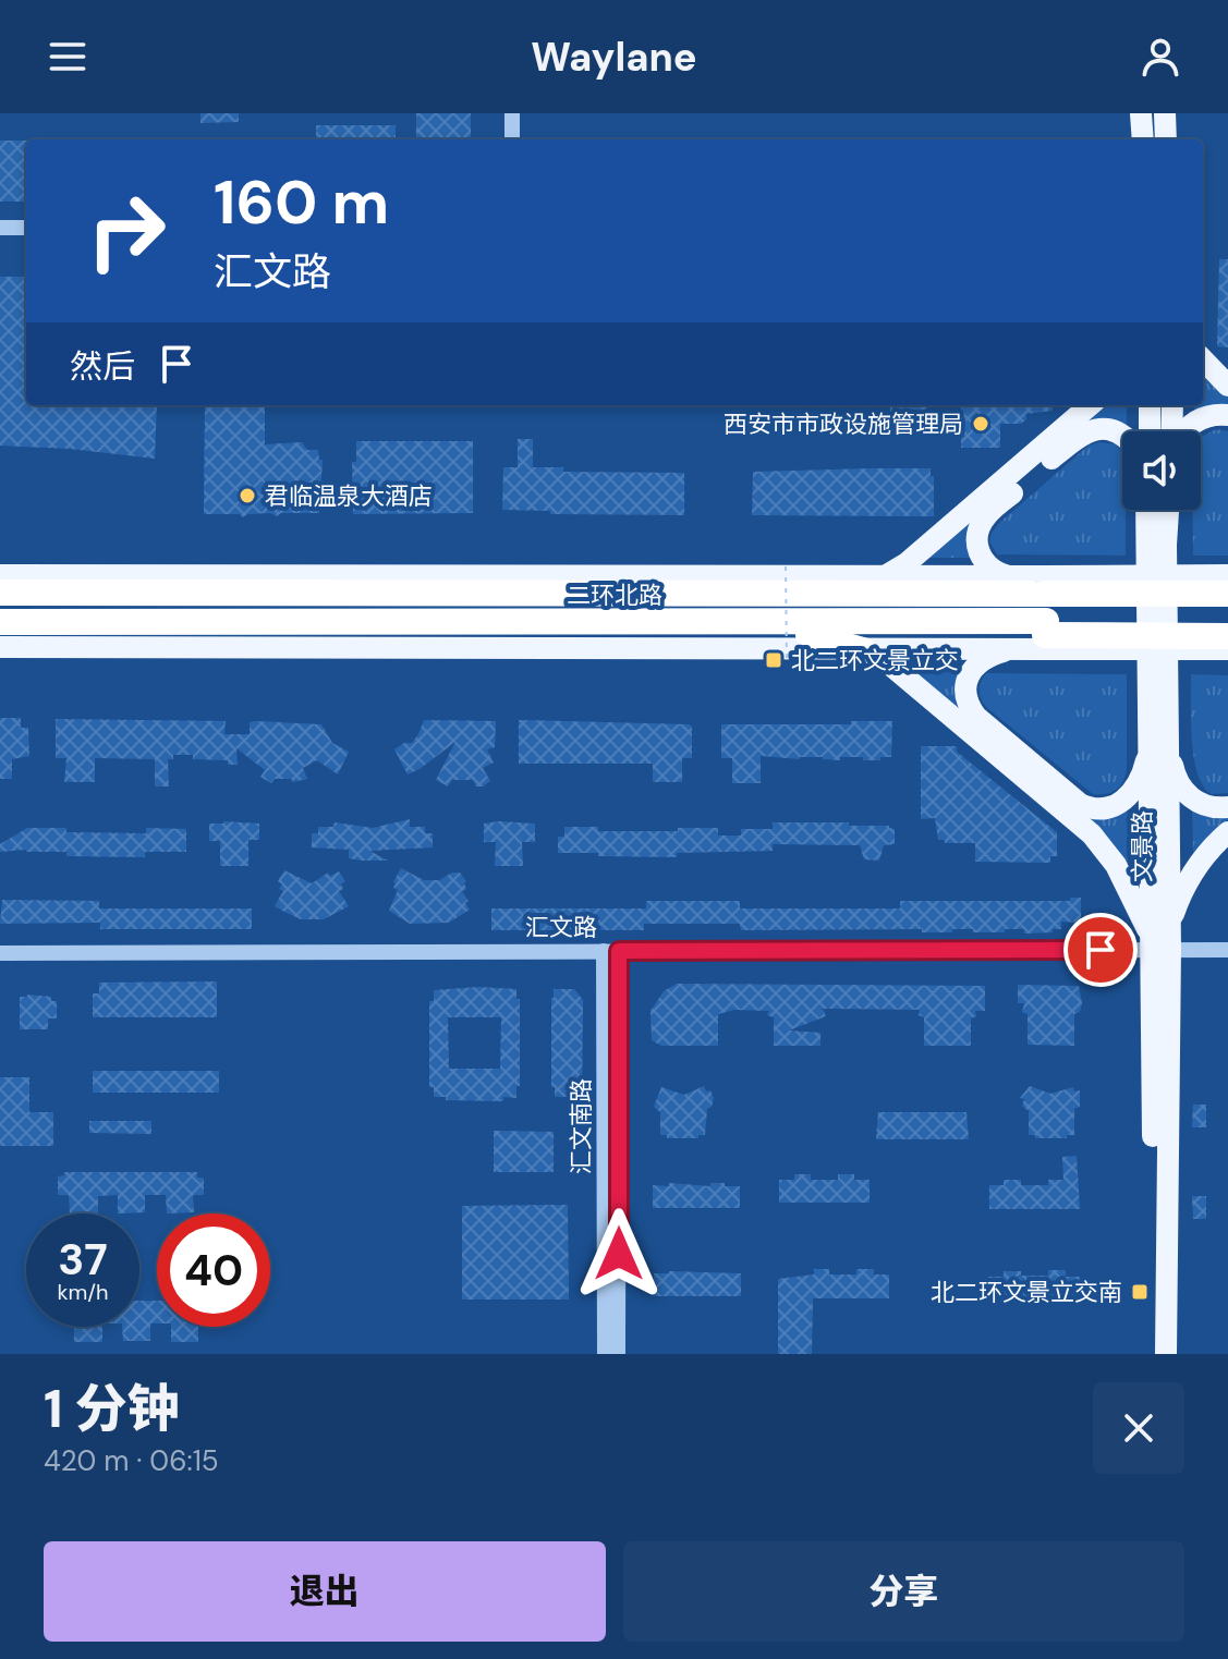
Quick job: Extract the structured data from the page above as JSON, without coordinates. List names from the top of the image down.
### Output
{
  "streets": {
    "highway": ["二环北路"],
    "main road": ["文景路"],
    "street": ["汇文路", "汇文南路"]
  },
  "crossings": [
    ["文景路", "汇文路"],
    ["汇文路", "汇文南路"]
  ],
  "places": {
    "other": ["西安市市政设施管理局", "君临温泉大酒店"],
    "transit": ["北二环文景立交", "北二环文景立交南"]
  },
  "page": {
    "header": "Waylane",
    "turn": ["160 m", "汇文路"],
    "then": "然后",
    "speed": "37 km/h",
    "limit": "40",
    "heading": ["1 分钟", "420 m · 06:15"],
    "buttons": ["退出", "分享"]
  }
}
